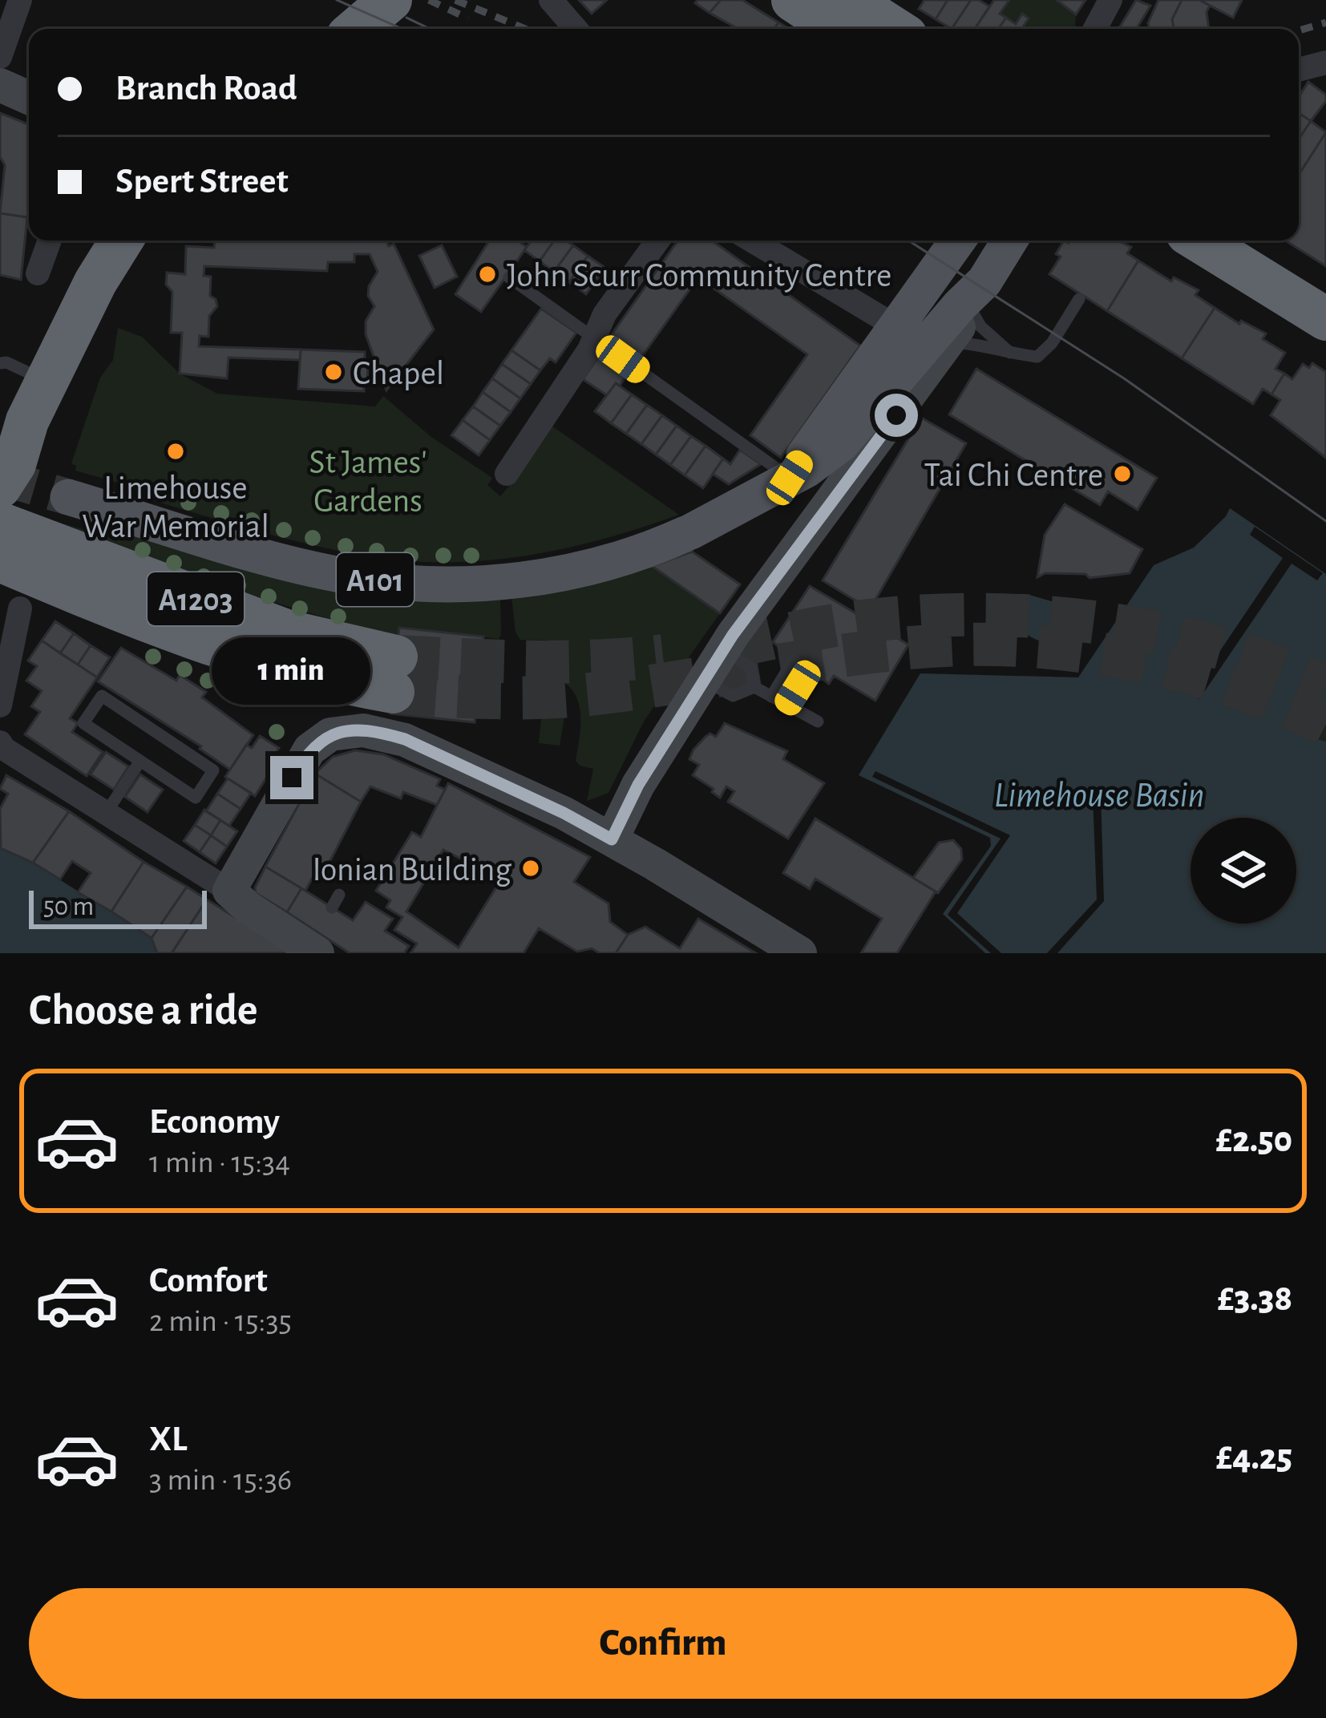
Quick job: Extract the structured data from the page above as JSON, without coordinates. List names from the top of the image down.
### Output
{
  "streets": {
    "highway": ["A1203"],
    "main road": ["A101"]
  },
  "water": ["Limehouse Basin"],
  "parks": ["St James' Gardens"],
  "places": [
    "John Scurr Community Centre",
    "Chapel",
    "Limehouse War Memorial",
    "Tai Chi Centre",
    "Ionian Building"
  ],
  "scale_bar": "50 m",
  "page": {
    "banner": ["Branch Road", "Spert Street"],
    "bubble": "1 min",
    "scale": "50 m",
    "heading": "Choose a ride",
    "list": [
      {
        "name": "Economy",
        "note": "1 min · 15:34",
        "value": "£2.50"
      },
      {
        "name": "Comfort",
        "note": "2 min · 15:35",
        "value": "£3.38"
      },
      {
        "name": "XL",
        "note": "3 min · 15:36",
        "value": "£4.25"
      }
    ],
    "buttons": "Confirm"
  }
}
